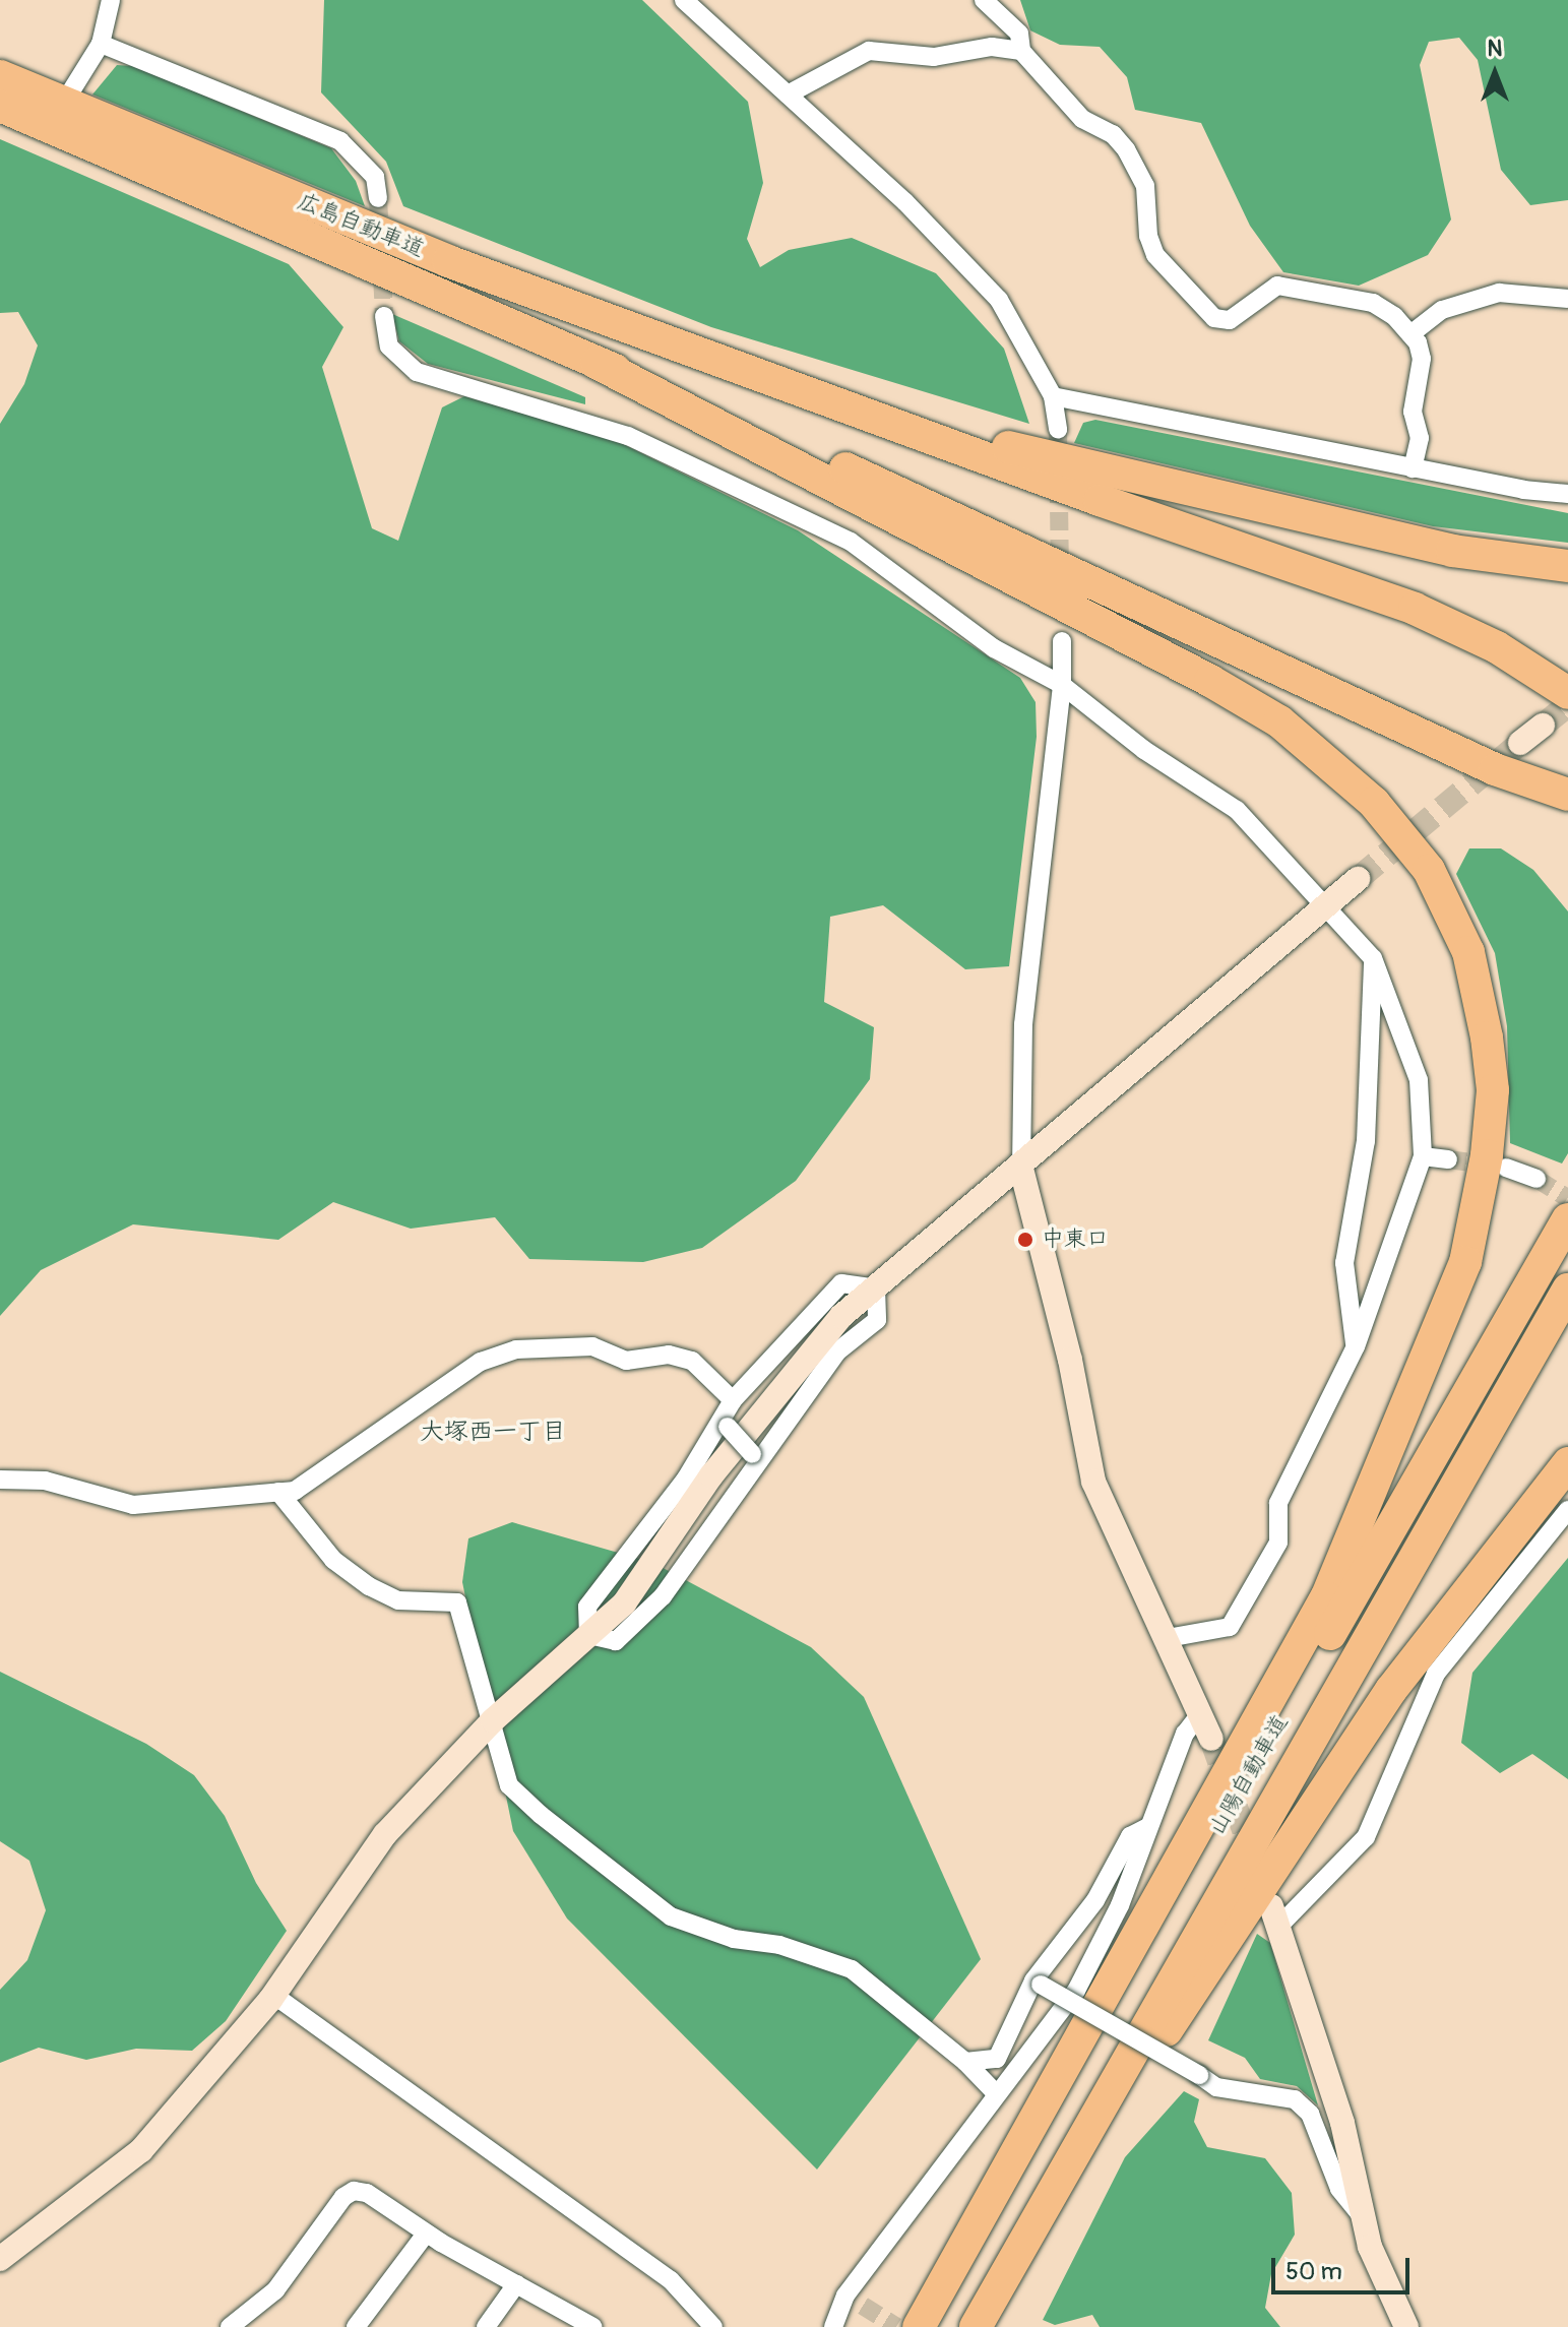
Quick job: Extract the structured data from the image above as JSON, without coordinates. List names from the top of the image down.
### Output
{
  "streets": {
    "highway": ["広島自動車道", "山陽自動車道"]
  },
  "districts": ["大塚西一丁目"],
  "places": ["中東口"],
  "scale_bar": "50 m",
  "north": "top"
}
